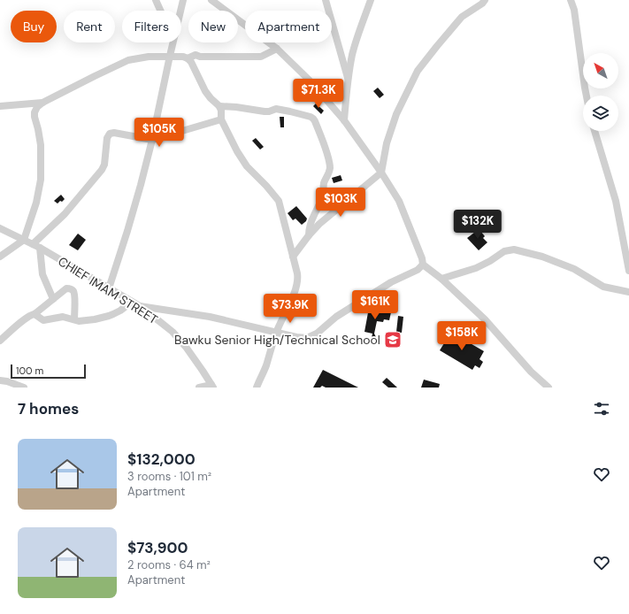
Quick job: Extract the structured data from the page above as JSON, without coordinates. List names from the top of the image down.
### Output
{
  "streets": {
    "street": ["CHIEF IMAM STREET"]
  },
  "places": {
    "school or university": ["Bawku Senior High/Technical School"]
  },
  "scale_bar": "100 m",
  "north": "top left",
  "page": {
    "chip": [
      "Buy",
      "Rent",
      "Filters",
      "New",
      "Apartment"
    ],
    "price": [
      "$71.3K",
      "$105K",
      "$103K",
      "$132K",
      "$161K",
      "$73.9K",
      "$158K"
    ],
    "scale": "100 m",
    "heading": "7 homes",
    "list": [
      {
        "name": "$132,000",
        "note": "3 rooms · 101 m² · Apartment"
      },
      {
        "name": "$73,900",
        "note": "2 rooms · 64 m² · Apartment"
      }
    ]
  }
}
